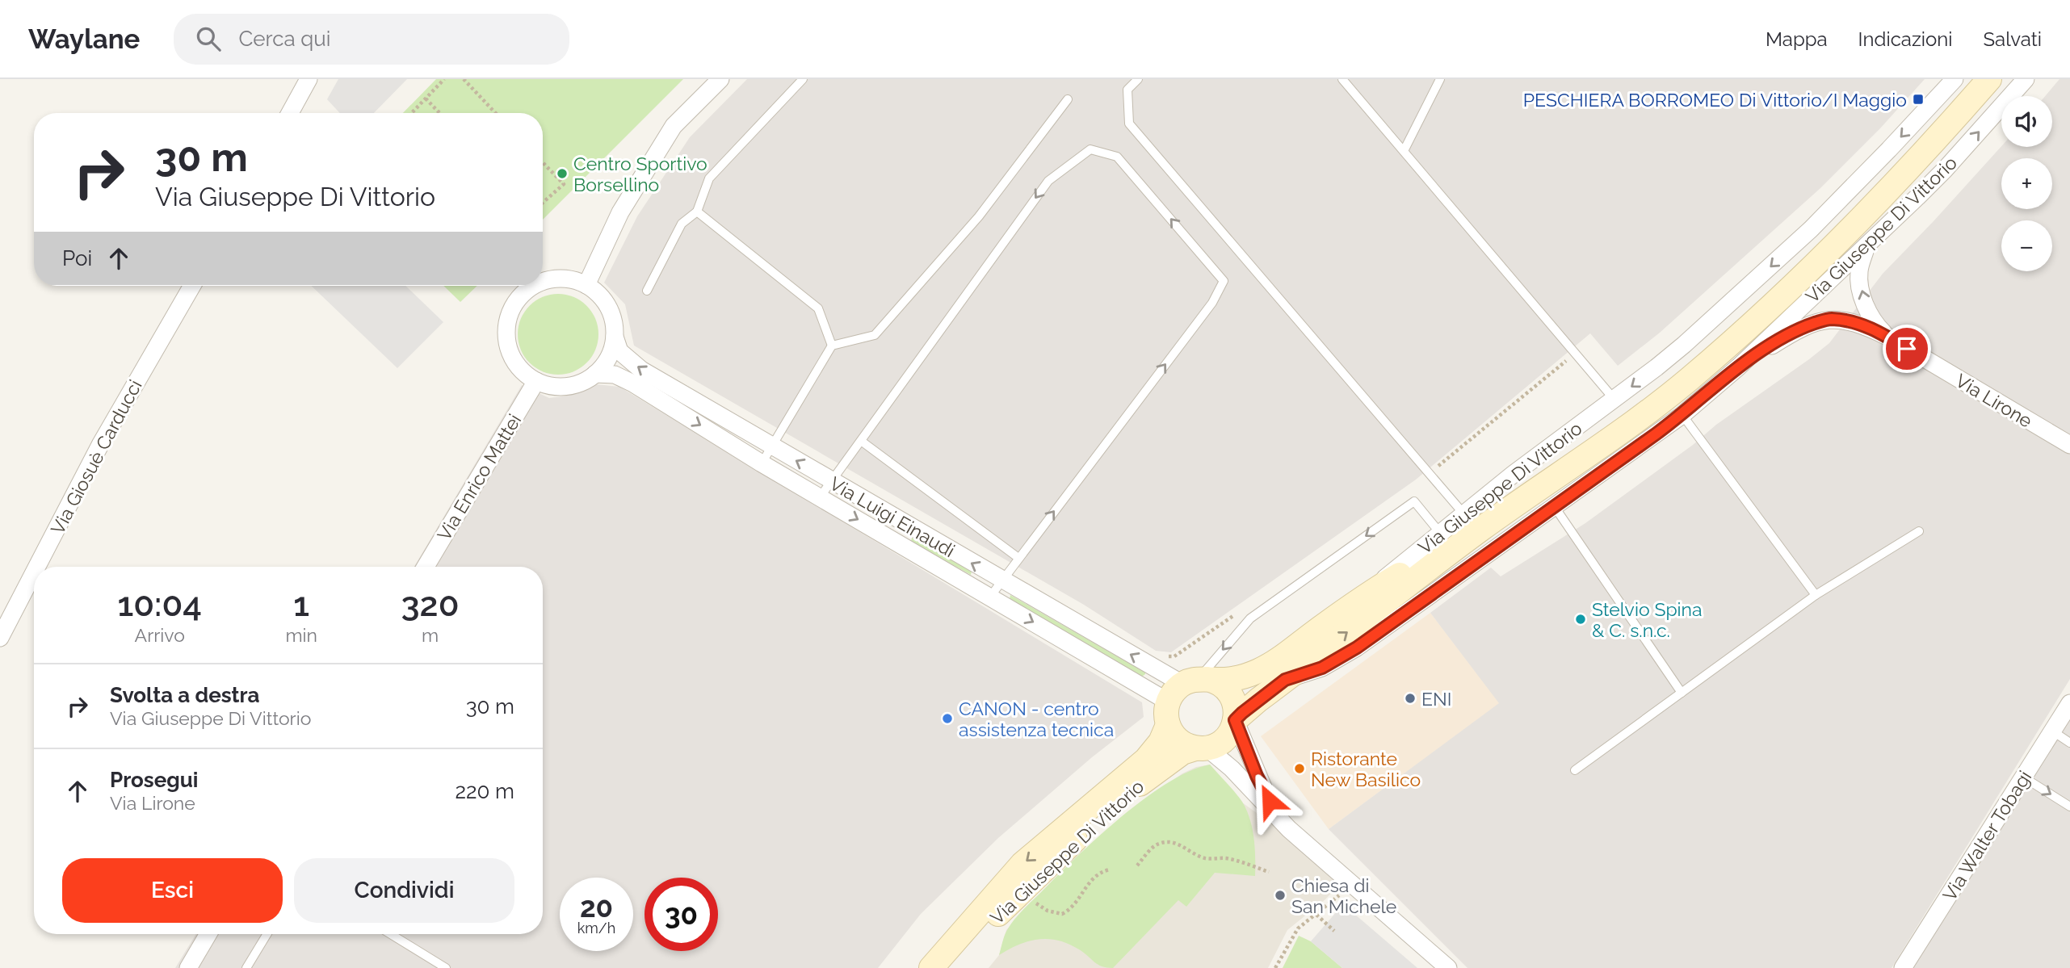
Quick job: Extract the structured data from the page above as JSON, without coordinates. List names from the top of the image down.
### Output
{
  "streets": {
    "main road": ["Via Giuseppe Di Vittorio"],
    "street": [
      "Via Lirone",
      "Via Giosuè Carducci",
      "Via Enrico Mattei",
      "Via Luigi Einaudi",
      "Via Walter Tobagi"
    ]
  },
  "crossings": [
    ["Via Giuseppe Di Vittorio", "Via Lirone"],
    ["Via Giuseppe Di Vittorio", "Via Luigi Einaudi"]
  ],
  "places": {
    "transit": ["PESCHIERA BORROMEO Di Vittorio/I Maggio"],
    "other": [
      "Centro Sportivo Borsellino",
      "Stelvio Spina & C. s.n.c.",
      "ENI",
      "CANON - centro assistenza tecnica",
      "Ristorante New Basilico",
      "Chiesa di San Michele"
    ]
  },
  "page": {
    "header": "Waylane",
    "search": "Cerca qui",
    "nav": ["Mappa", "Indicazioni", "Salvati"],
    "map_buttons": ["+", "−"],
    "turn": ["30 m", "Via Giuseppe Di Vittorio"],
    "then": "Poi",
    "eta": [
      "10:04",
      "Arrivo",
      "1",
      "min",
      "320",
      "m"
    ],
    "list": [
      {
        "name": "Svolta a destra",
        "note": "Via Giuseppe Di Vittorio",
        "value": "30 m"
      },
      {
        "name": "Prosegui",
        "note": "Via Lirone",
        "value": "220 m"
      }
    ],
    "buttons": ["Esci", "Condividi"],
    "speed": "20 km/h",
    "limit": "30"
  }
}
